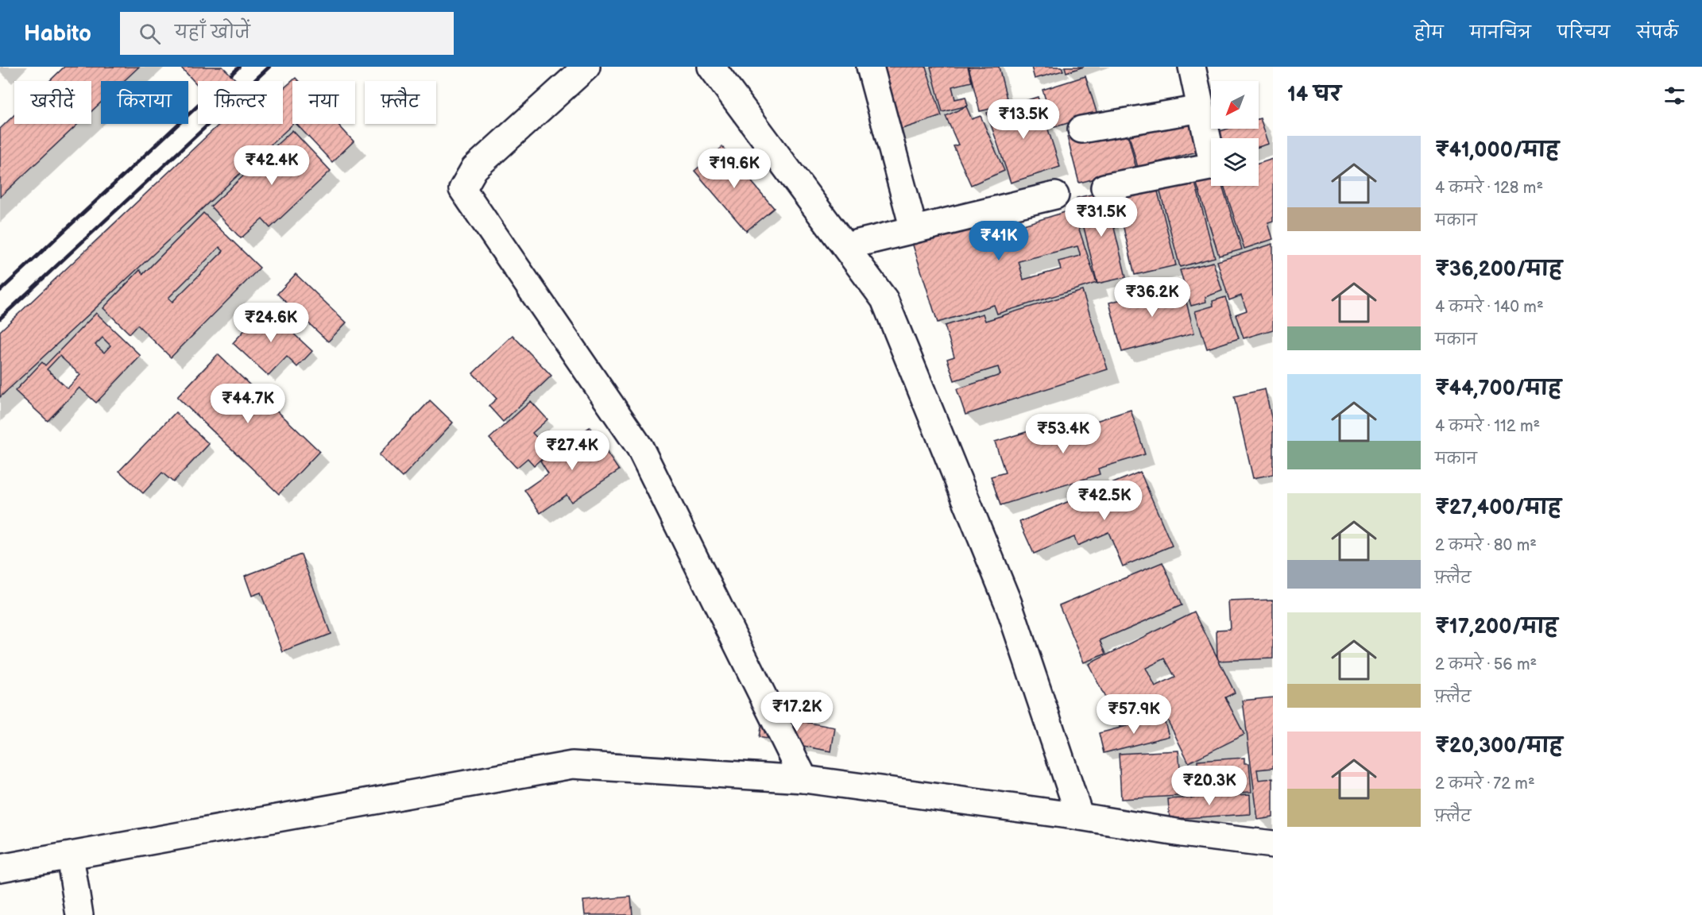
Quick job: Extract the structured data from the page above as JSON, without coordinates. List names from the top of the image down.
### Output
{
  "north": "bottom left",
  "page": {
    "header": "Habito",
    "search": "यहाँ खोजें",
    "nav": [
      "होम",
      "मानचित्र",
      "परिचय",
      "संपर्क"
    ],
    "heading": "14 घर",
    "chip": [
      "खरीदें",
      "किराया",
      "फ़िल्टर",
      "नया",
      "फ़्लैट"
    ],
    "price": [
      "₹13.5K",
      "₹42.4K",
      "₹19.6K",
      "₹31.5K",
      "₹41K",
      "₹36.2K",
      "₹24.6K",
      "₹44.7K",
      "₹53.4K",
      "₹27.4K",
      "₹42.5K",
      "₹17.2K",
      "₹57.9K",
      "₹20.3K"
    ],
    "list": [
      {
        "name": "₹41,000/माह",
        "note": "4 कमरे · 128 m² · मकान"
      },
      {
        "name": "₹36,200/माह",
        "note": "4 कमरे · 140 m² · मकान"
      },
      {
        "name": "₹44,700/माह",
        "note": "4 कमरे · 112 m² · मकान"
      },
      {
        "name": "₹27,400/माह",
        "note": "2 कमरे · 80 m² · फ़्लैट"
      },
      {
        "name": "₹17,200/माह",
        "note": "2 कमरे · 56 m² · फ़्लैट"
      },
      {
        "name": "₹20,300/माह",
        "note": "2 कमरे · 72 m² · फ़्लैट"
      }
    ]
  }
}
